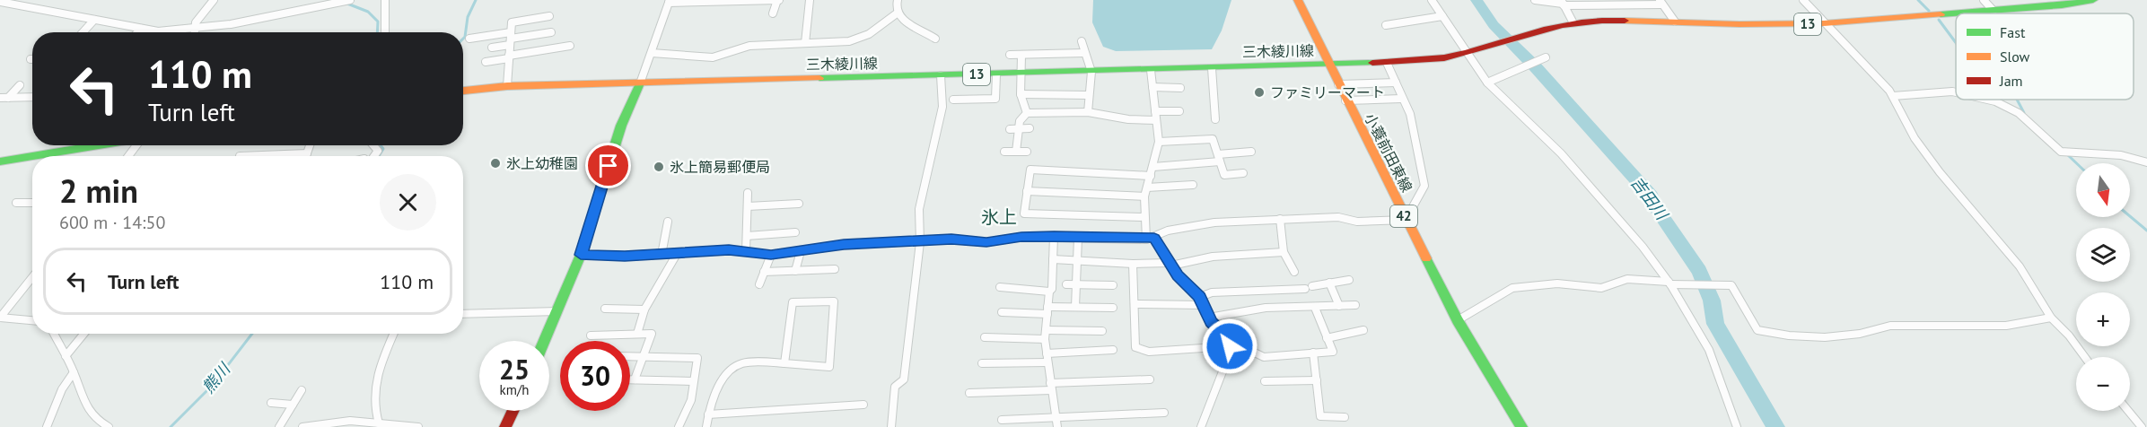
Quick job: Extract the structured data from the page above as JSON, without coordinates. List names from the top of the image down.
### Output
{
  "streets": {
    "main road": [
      "13",
      "三木綾川線",
      "小蓑前田東線",
      "42"
    ]
  },
  "crossings": [
    ["三木綾川線", "小蓑前田東線"]
  ],
  "districts": ["氷上"],
  "water": ["吉田川", "熊川"],
  "places": ["ファミリーマート", "氷上幼稚園", "氷上簡易郵便局"],
  "legend": ["Fast", "Slow", "Jam"],
  "north": "bottom",
  "page": {
    "turn": ["110 m", "Turn left"],
    "heading": ["2 min", "600 m · 14:50"],
    "map_buttons": ["+", "−"],
    "list": [
      {
        "name": "Turn left",
        "value": "110 m"
      }
    ],
    "speed": "25 km/h",
    "limit": "30"
  }
}
